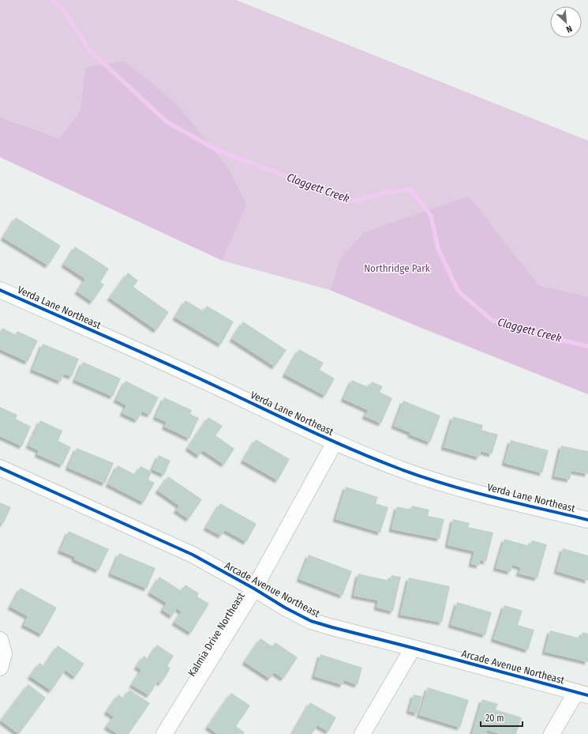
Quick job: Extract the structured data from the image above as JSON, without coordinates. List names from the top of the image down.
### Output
{
  "streets": {
    "street": ["Verda Lane Northeast", "Arcade Avenue Northeast", "Kalmia Drive Northeast"]
  },
  "crossings": [
    ["Verda Lane Northeast", "Kalmia Drive Northeast"],
    ["Arcade Avenue Northeast", "Kalmia Drive Northeast"]
  ],
  "water": ["Claggett Creek"],
  "parks": ["Northridge Park"],
  "scale_bar": "20 m",
  "north": "bottom right"
}
